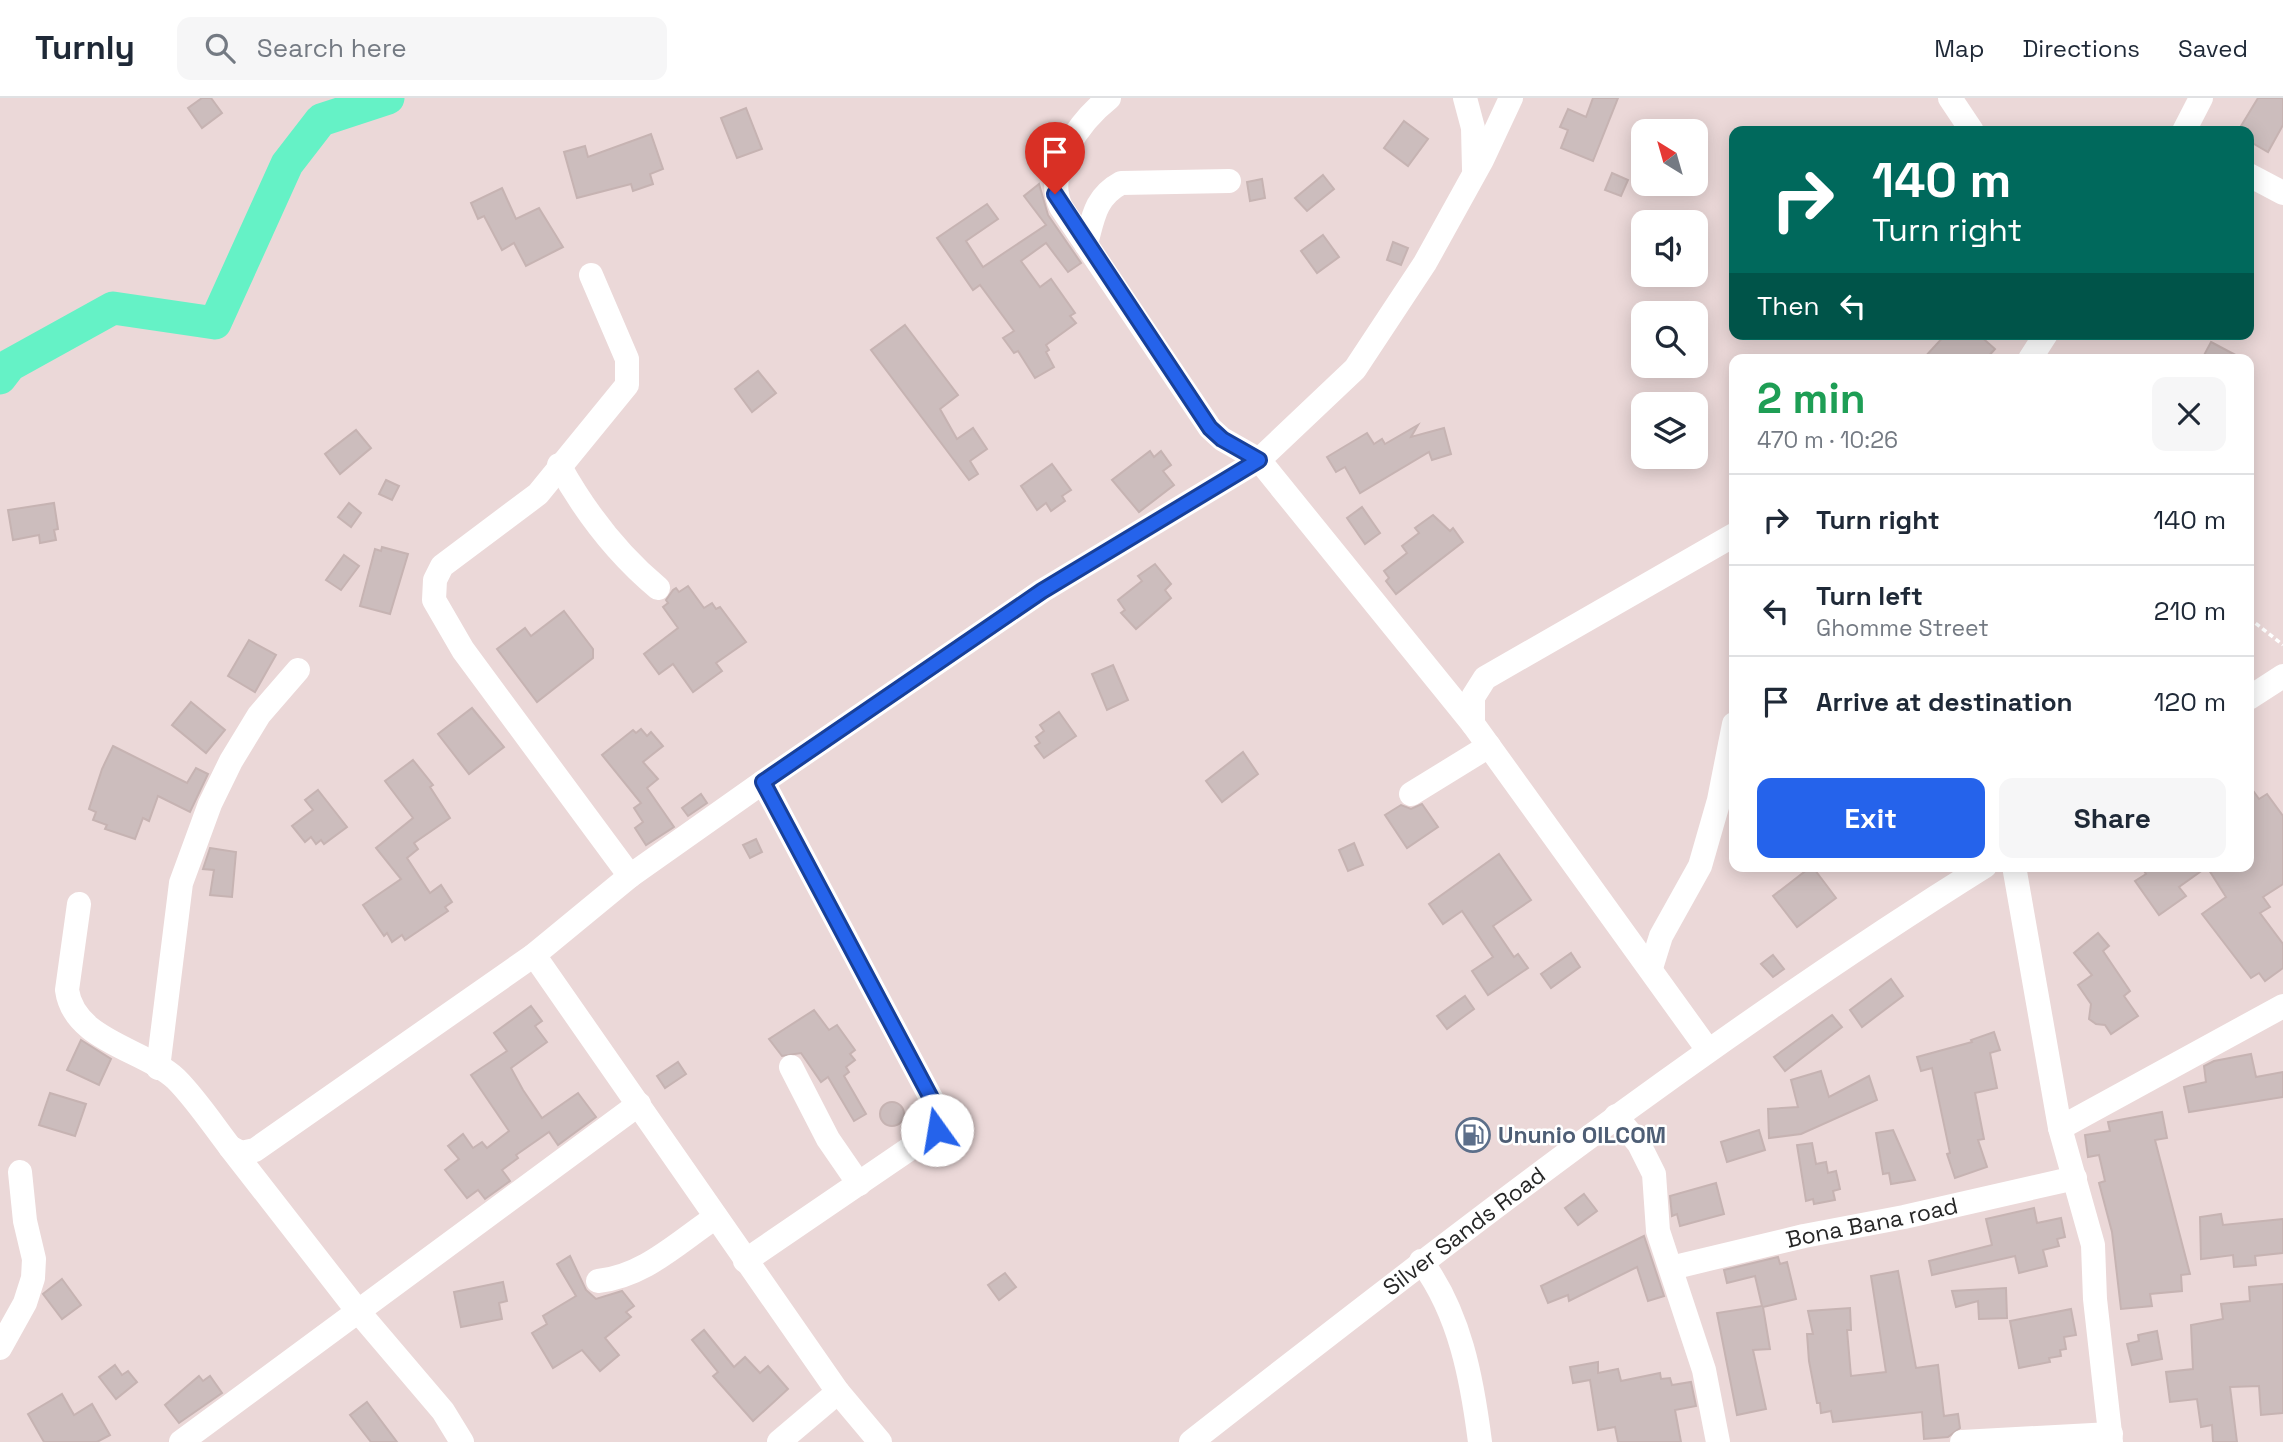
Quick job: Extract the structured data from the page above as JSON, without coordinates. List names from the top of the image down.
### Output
{
  "streets": {
    "street": ["Bona Bana road", "Silver Sands Road"]
  },
  "places": {
    "fuel station": ["Ununio OILCOM"]
  },
  "north": "top left",
  "page": {
    "header": "Turnly",
    "search": "Search here",
    "nav": ["Map", "Directions", "Saved"],
    "turn": ["140 m", "Turn right"],
    "then": "Then",
    "heading": ["2 min", "470 m · 10:26"],
    "list": [
      {
        "name": "Turn right",
        "value": "140 m"
      },
      {
        "name": "Turn left",
        "note": "Ghomme Street",
        "value": "210 m"
      },
      {
        "name": "Arrive at destination",
        "value": "120 m"
      }
    ],
    "buttons": ["Exit", "Share"]
  }
}
